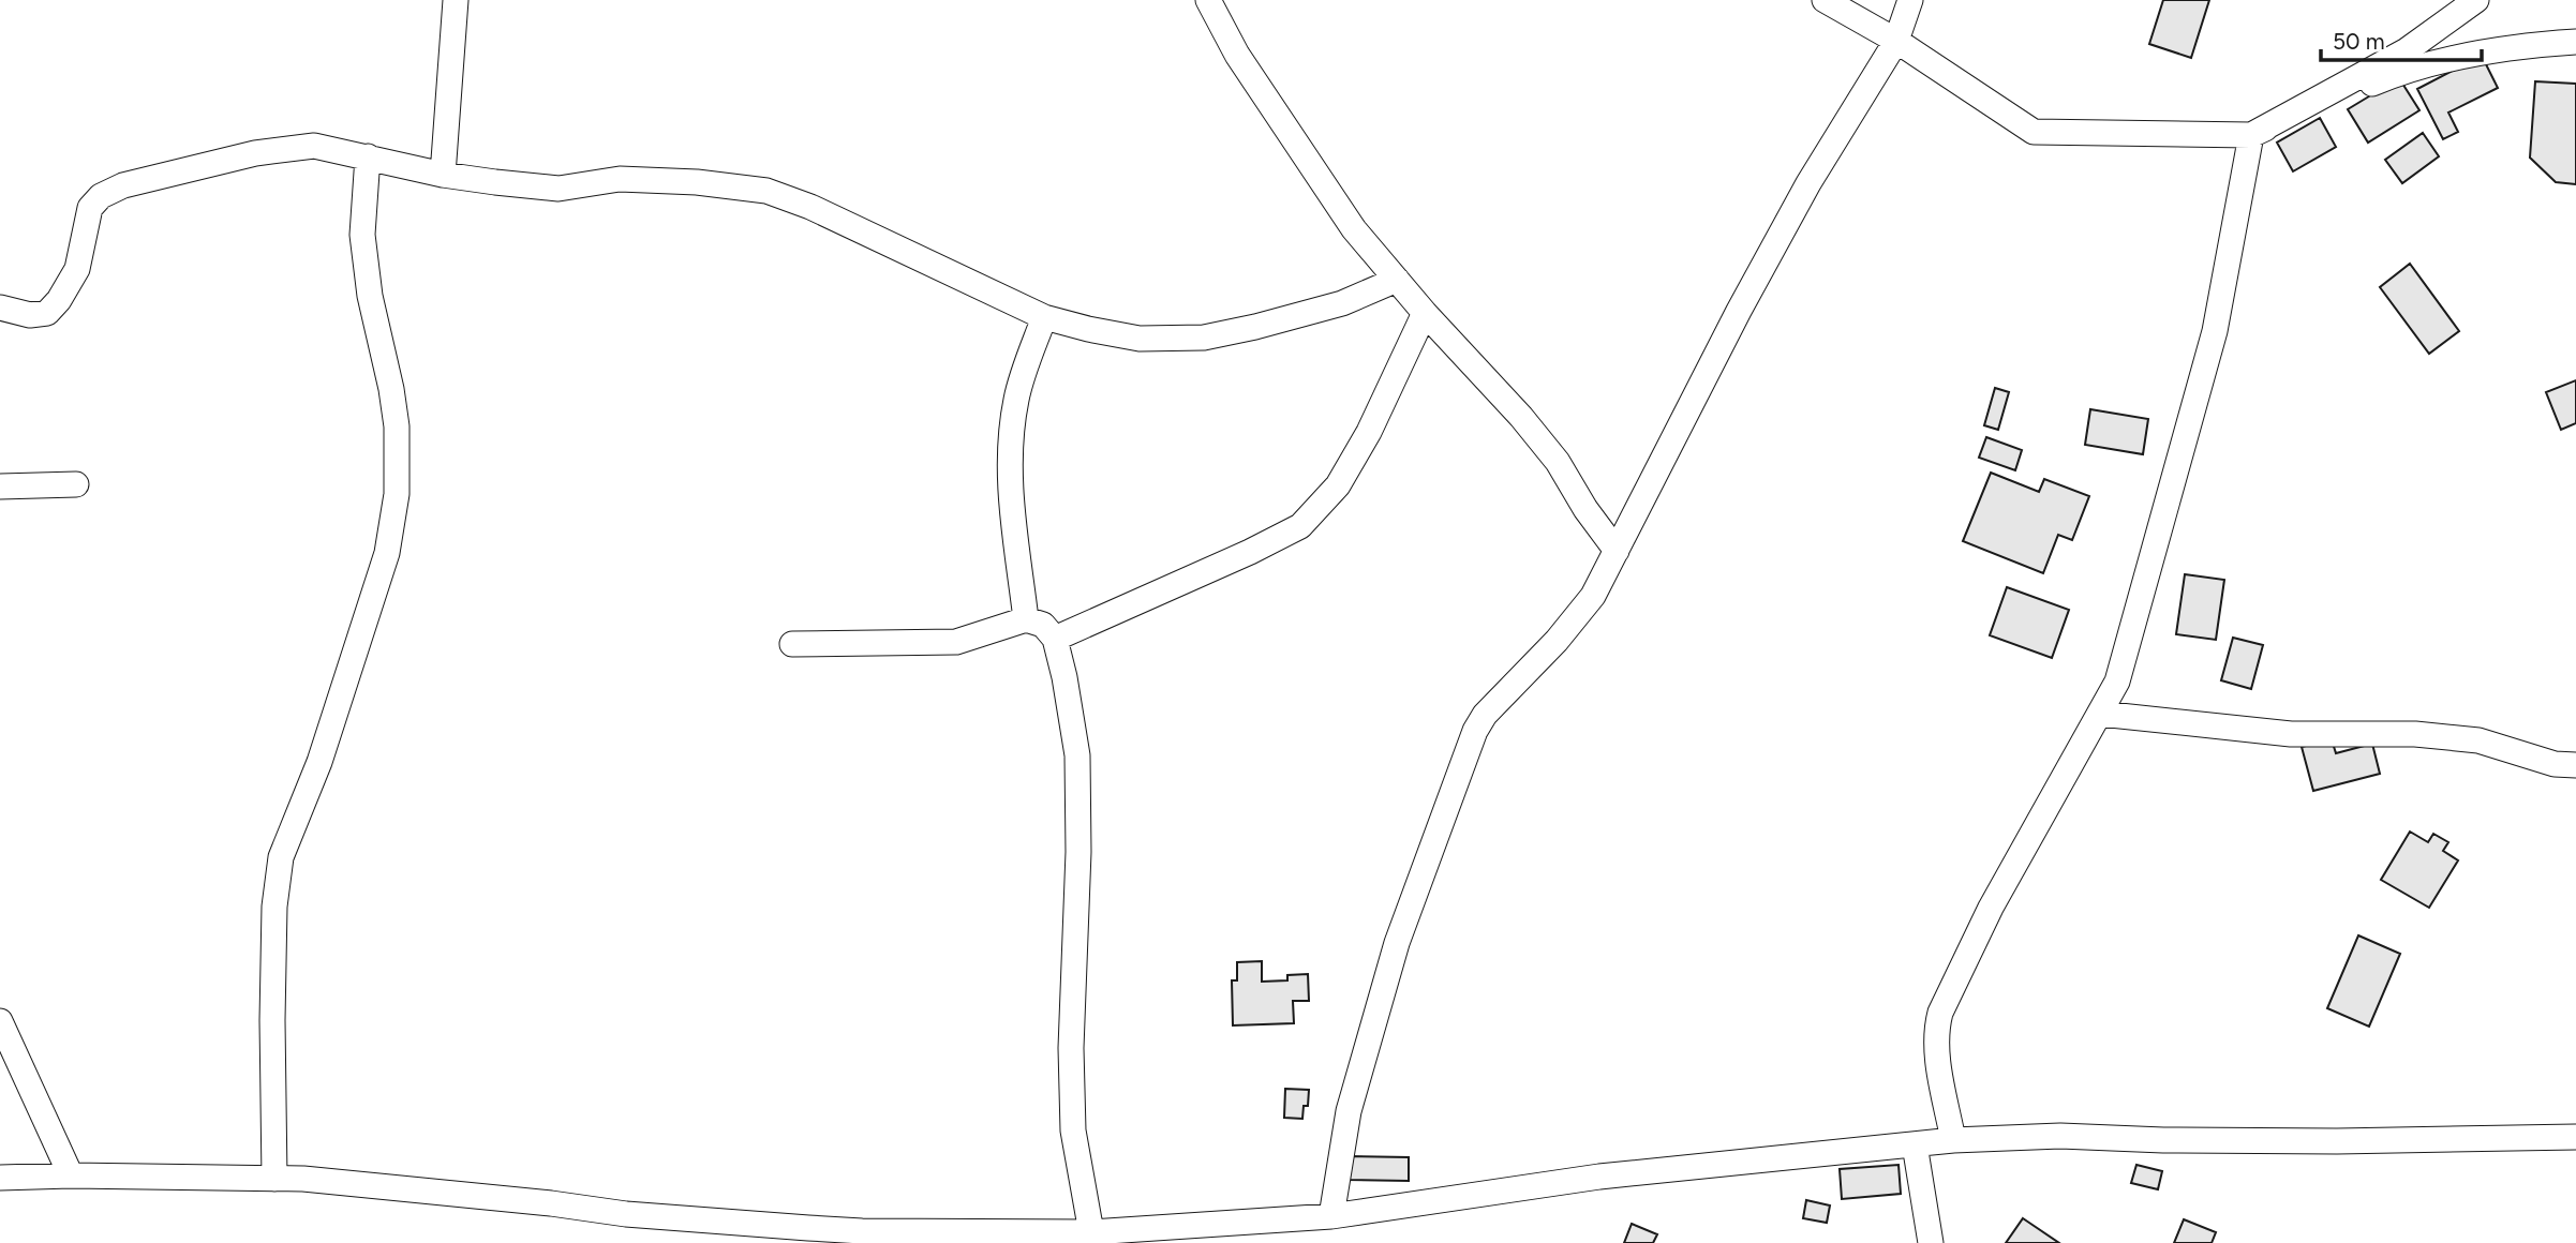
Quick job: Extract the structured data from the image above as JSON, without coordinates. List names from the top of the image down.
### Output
{
  "scale_bar": "50 m"
}
